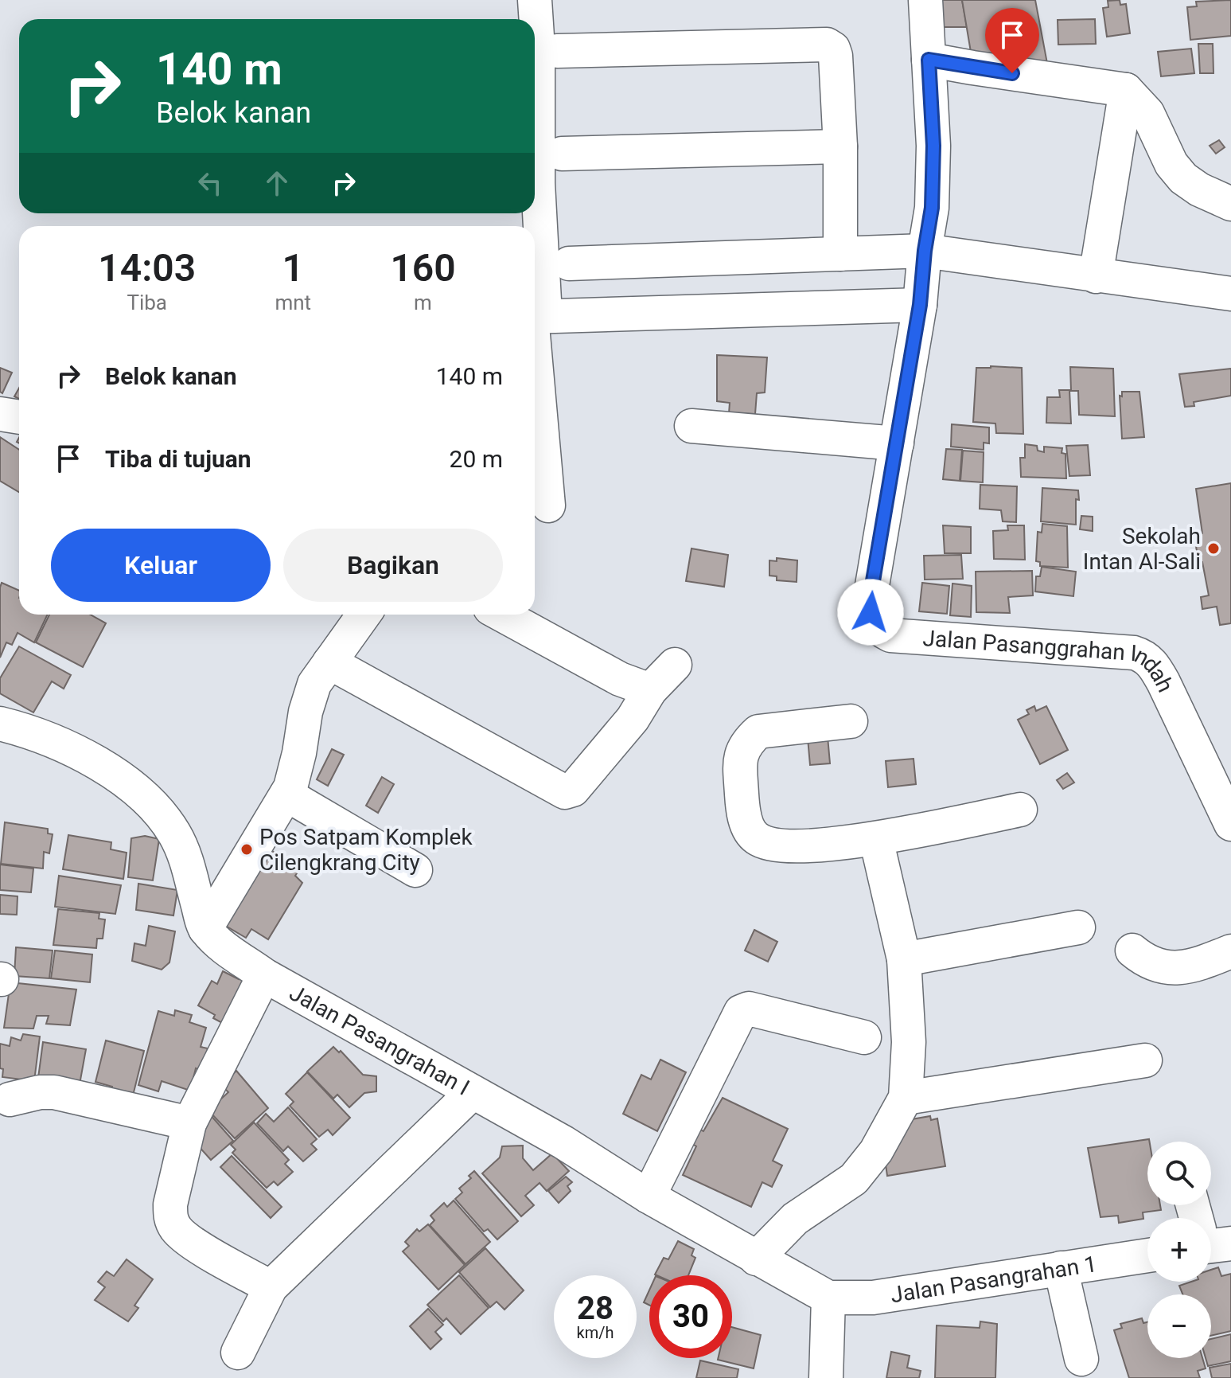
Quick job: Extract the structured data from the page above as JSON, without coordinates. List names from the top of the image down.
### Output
{
  "streets": {
    "street": ["Jalan Pasanggrahan Indah", "Jalan Pasangrahan I", "Jalan Pasangrahan 1"]
  },
  "crossings": [
    ["Jalan Pasangrahan I", "Jalan Pasangrahan 1"]
  ],
  "places": ["Sekolah Intan Al-Sali", "Pos Satpam Komplek Cilengkrang City"],
  "page": {
    "turn": ["140 m", "Belok kanan"],
    "eta": [
      "14:03",
      "Tiba",
      "1",
      "mnt",
      "160",
      "m"
    ],
    "list": [
      {
        "name": "Belok kanan",
        "value": "140 m"
      },
      {
        "name": "Tiba di tujuan",
        "value": "20 m"
      }
    ],
    "buttons": ["Keluar", "Bagikan"],
    "map_buttons": ["+", "−"],
    "speed": "28 km/h",
    "limit": "30"
  }
}
